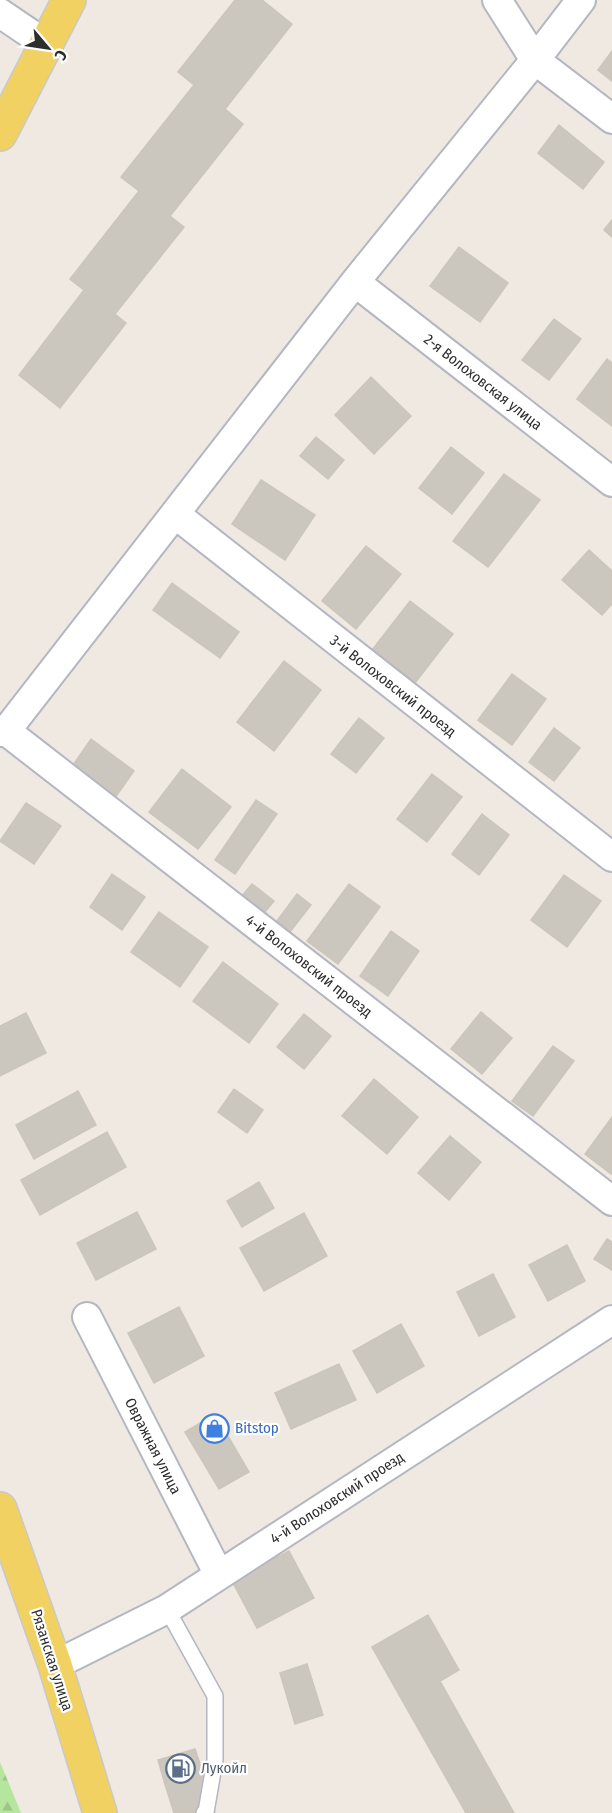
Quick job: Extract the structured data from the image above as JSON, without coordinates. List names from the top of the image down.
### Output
{
  "streets": {
    "main road": ["Рязанская улица"],
    "street": [
      "2-я Волоховская улица",
      "3-й Волоховский проезд",
      "4-й Волоховский проезд",
      "Овражная улица"
    ]
  },
  "crossings": [
    ["4-й Волоховский проезд", "Овражная улица"],
    ["4-й Волоховский проезд", "Рязанская улица"]
  ],
  "places": {
    "shop": ["Bitstop"],
    "fuel station": ["Лукойл"]
  },
  "north": "bottom right"
}
